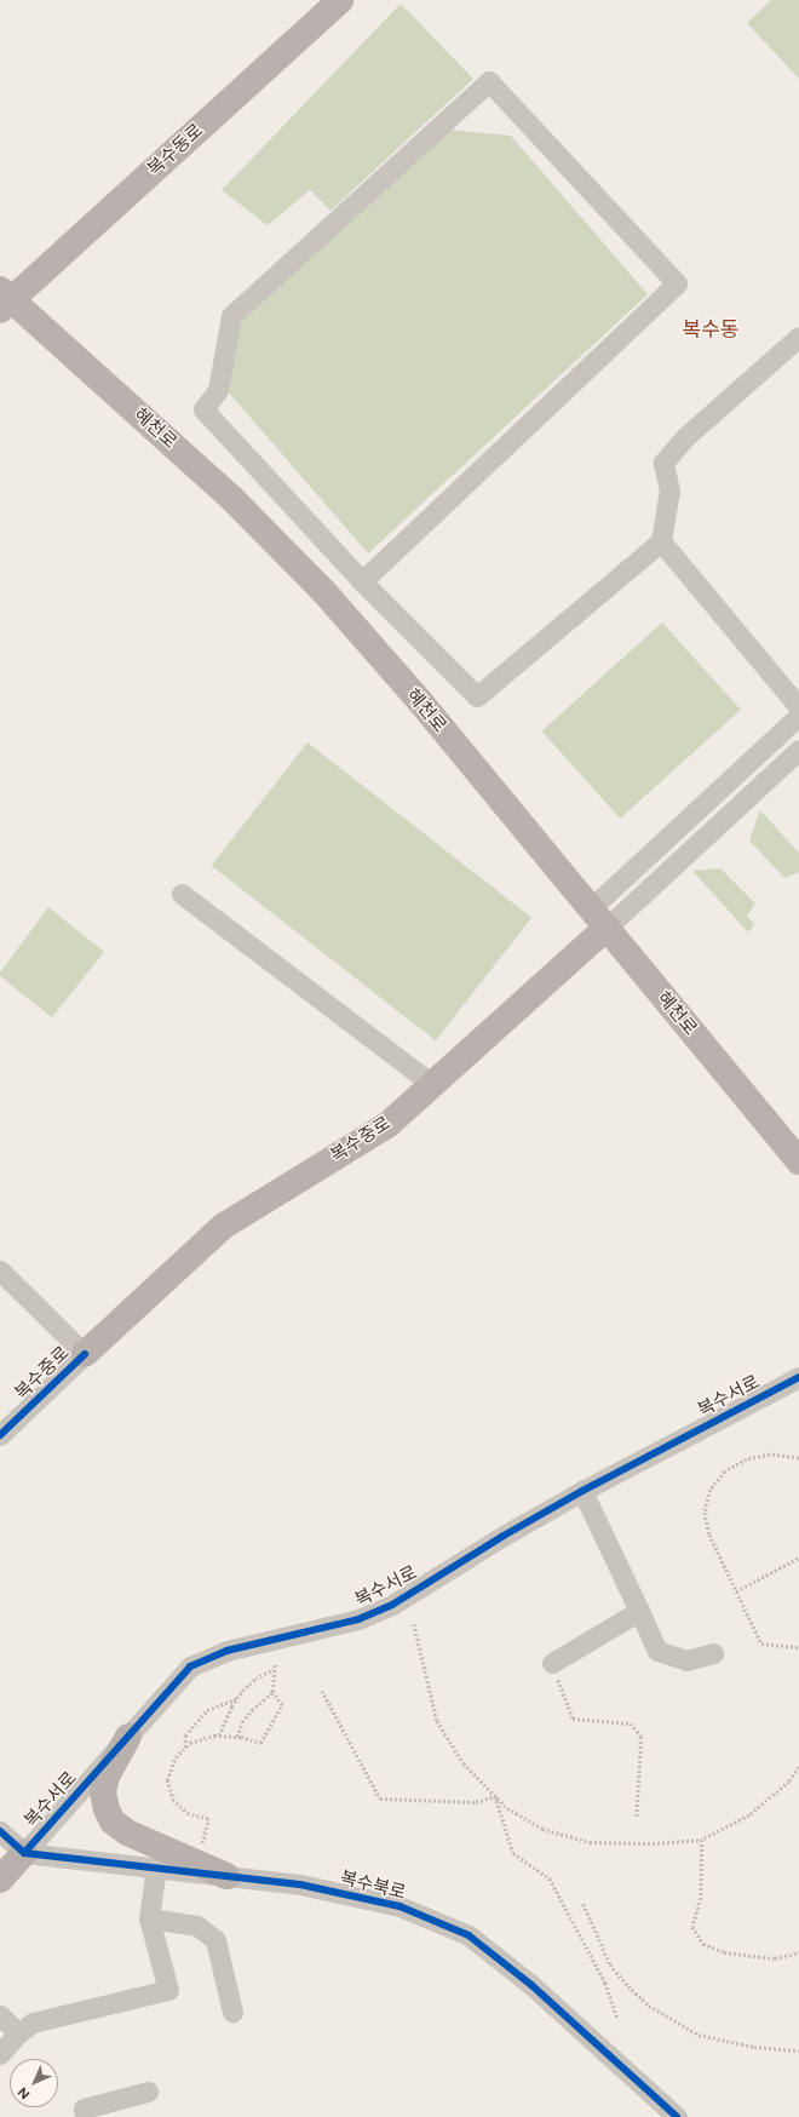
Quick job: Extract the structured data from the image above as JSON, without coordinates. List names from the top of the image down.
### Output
{
  "streets": {
    "main road": [
      "복수동로",
      "혜천로",
      "복수중로",
      "복수서로"
    ],
    "street": ["복수북로"]
  },
  "crossings": [
    ["복수동로", "혜천로"],
    ["혜천로", "복수중로"],
    ["복수서로", "복수북로"]
  ],
  "districts": ["복수동"],
  "north": "bottom left"
}
